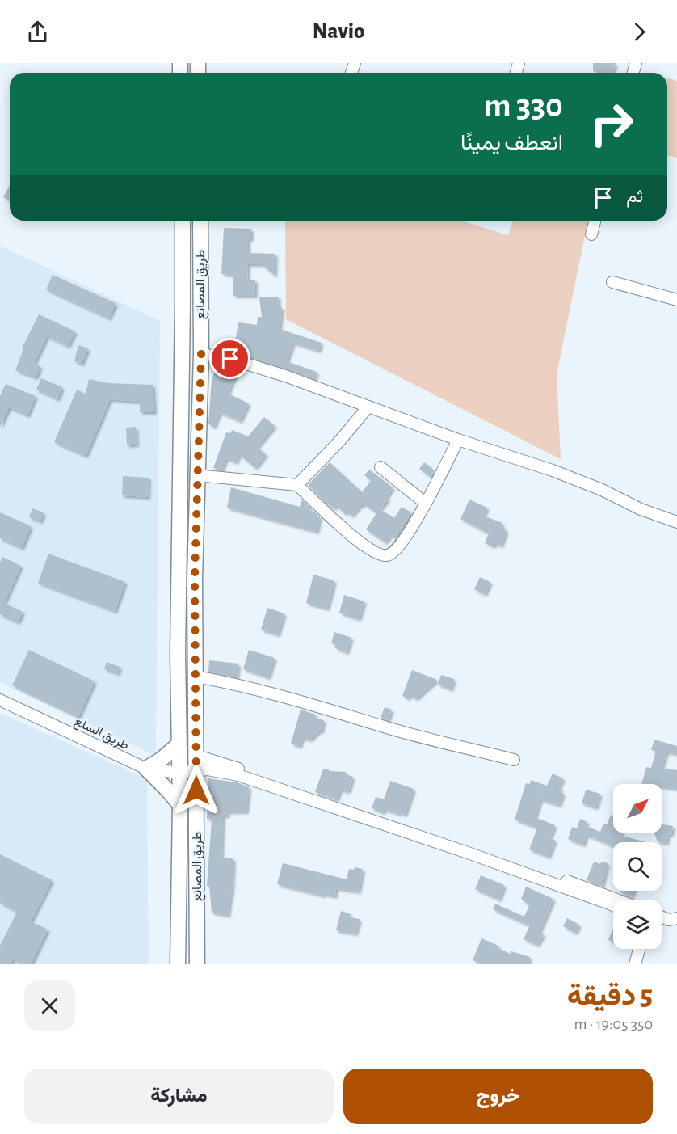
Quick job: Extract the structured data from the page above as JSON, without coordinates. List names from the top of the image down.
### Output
{
  "streets": {
    "main road": ["طريق المصانع"],
    "street": ["طريق السلع"]
  },
  "crossings": [
    ["طريق المصانع", "طريق السلع"]
  ],
  "north": "top right",
  "page": {
    "header": "Navio",
    "turn": ["330 m", "انعطف يمينًا"],
    "then": "ثم",
    "heading": ["5 دقيقة", "350 m · 19:05"],
    "buttons": ["خروج", "مشاركة"]
  }
}
